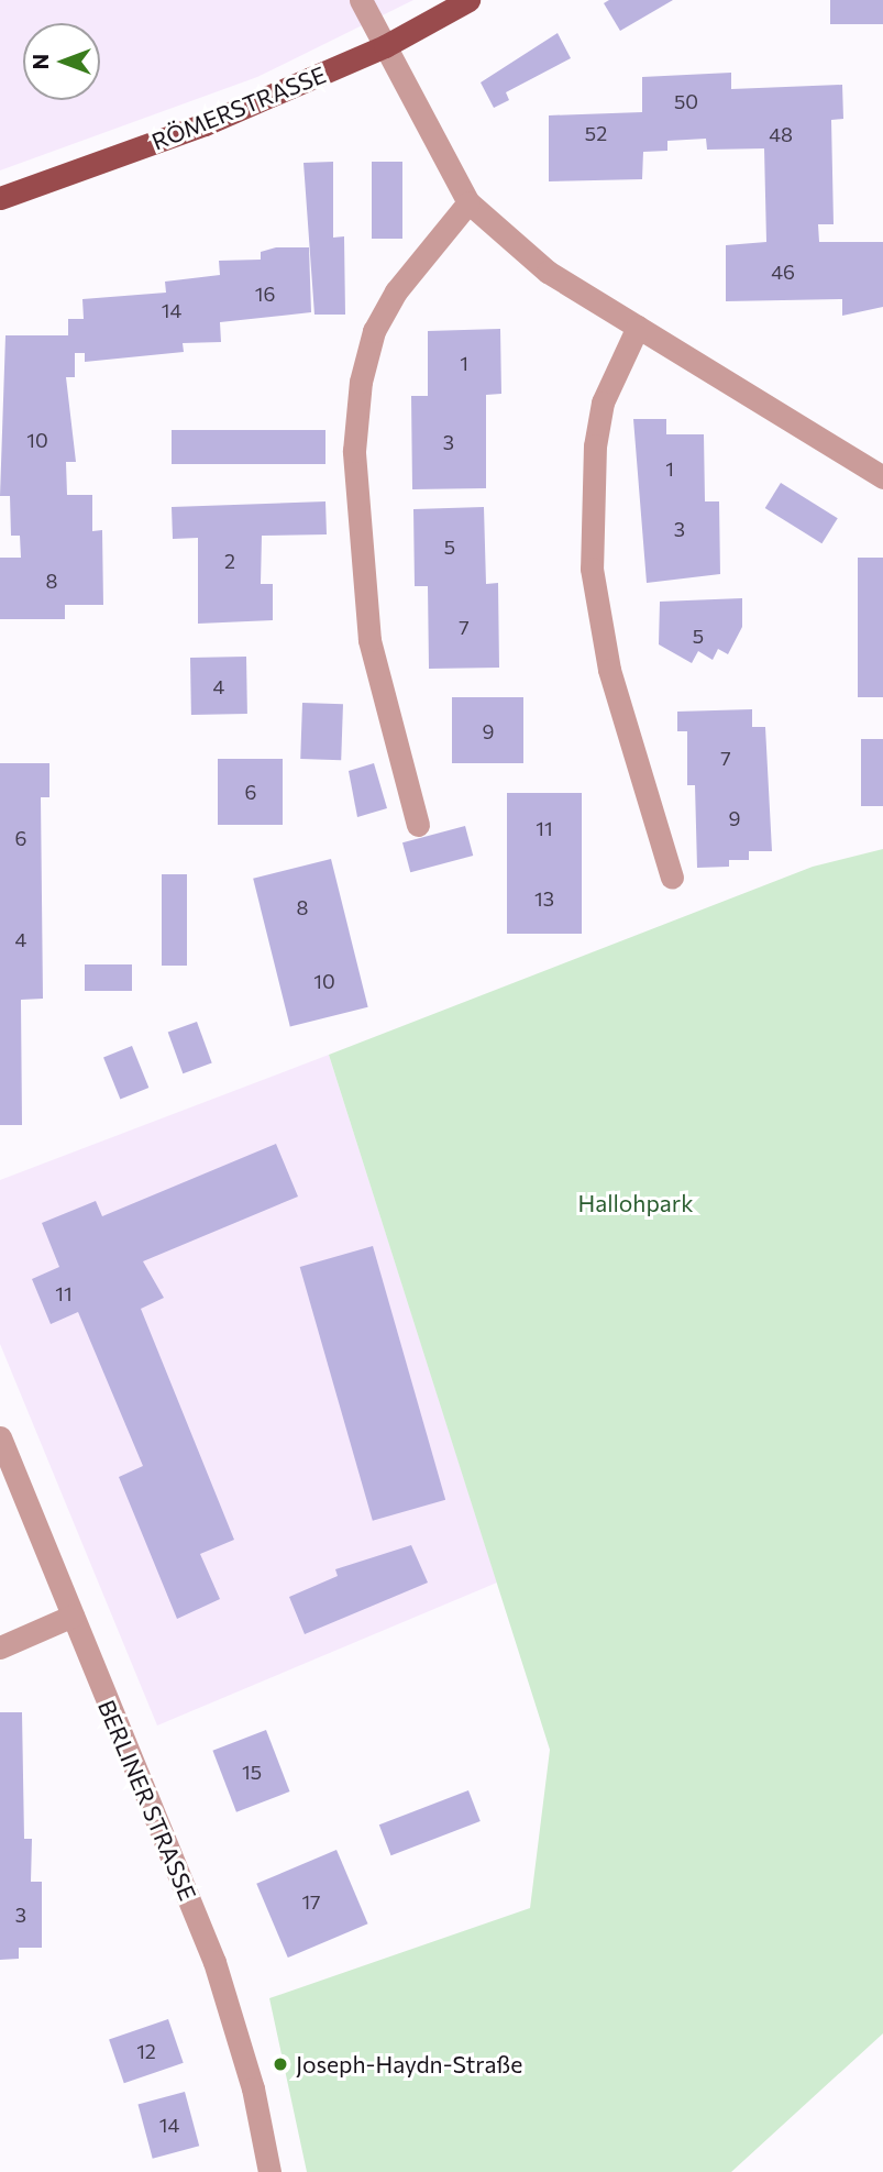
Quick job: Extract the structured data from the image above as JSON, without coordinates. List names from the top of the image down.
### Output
{
  "streets": {
    "main road": ["RÖMERSTRASSE"],
    "street": ["BERLINER STRASSE"]
  },
  "parks": ["Hallohpark"],
  "places": ["Joseph-Haydn-Straße"],
  "house_numbers": [
    "50",
    "52",
    "48",
    "46",
    "16",
    "14",
    "1",
    "10",
    "3",
    "1",
    "3",
    "5",
    "2",
    "8",
    "7",
    "5",
    "4",
    "9",
    "7",
    "6",
    "9",
    "11",
    "6",
    "13",
    "8",
    "4",
    "10",
    "11",
    "15",
    "17",
    "3",
    "12",
    "14"
  ],
  "north": "left"
}
